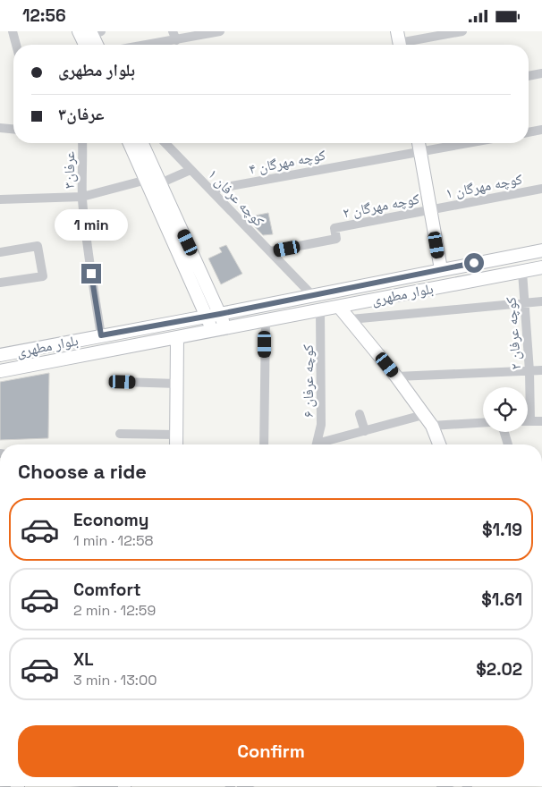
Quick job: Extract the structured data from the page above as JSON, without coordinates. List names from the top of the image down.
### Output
{
  "streets": {
    "main road": ["بلوار مطهری"],
    "street": [
      "کوچه مهرگان ۴",
      "عرفان۳",
      "کوچه مهرگان ۱",
      "کوچه عرفان ۱",
      "کوچه مهرگان ۲",
      "کوچه عرفان ۲",
      "کوچه عرفان ۶"
    ]
  },
  "crossings": [
    ["کوچه مهرگان ۴", "کوچه عرفان ۱"],
    ["عرفان۳", "بلوار مطهری"],
    ["کوچه مهرگان ۱", "کوچه مهرگان ۲"],
    ["کوچه عرفان ۱", "کوچه مهرگان ۲"],
    ["کوچه عرفان ۱", "بلوار مطهری"],
    ["بلوار مطهری", "کوچه عرفان ۲"],
    ["بلوار مطهری", "کوچه عرفان ۶"]
  ],
  "page": {
    "status": "12:56",
    "banner": ["بلوار مطهری", "عرفان۳"],
    "bubble": "1 min",
    "heading": "Choose a ride",
    "list": [
      {
        "name": "Economy",
        "note": "1 min · 12:58",
        "value": "$1.19"
      },
      {
        "name": "Comfort",
        "note": "2 min · 12:59",
        "value": "$1.61"
      },
      {
        "name": "XL",
        "note": "3 min · 13:00",
        "value": "$2.02"
      }
    ],
    "buttons": "Confirm"
  }
}
